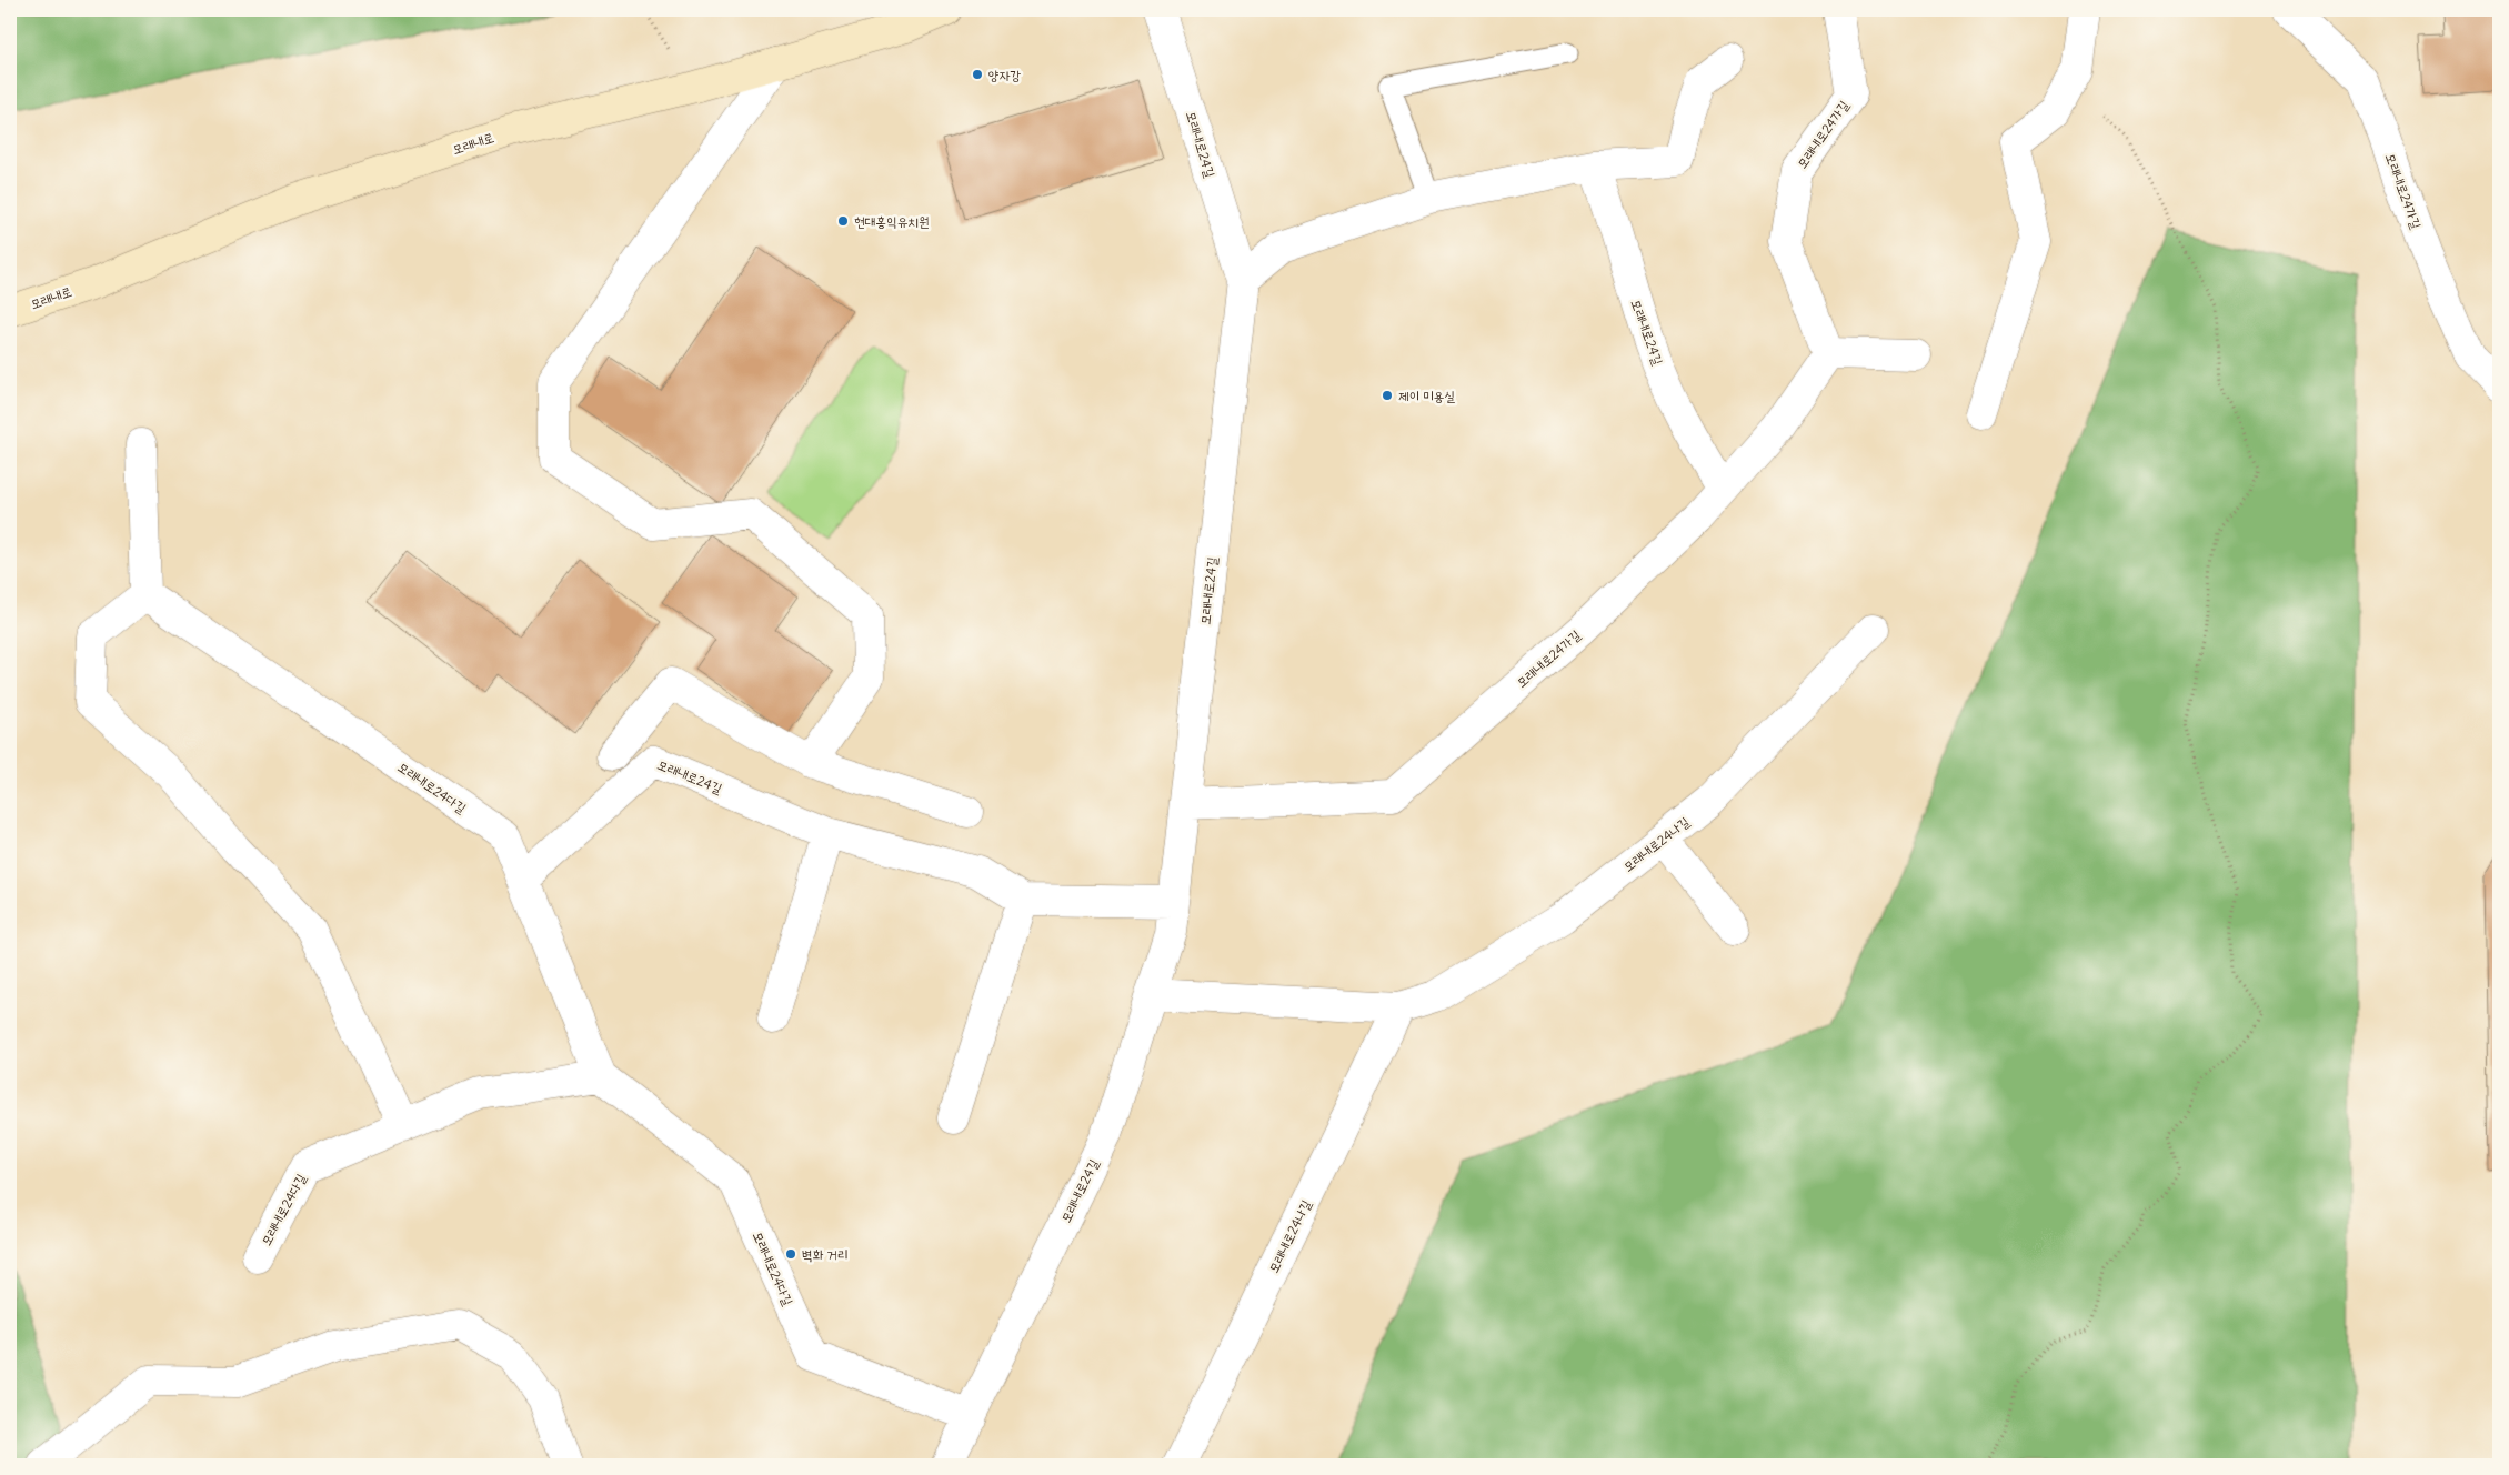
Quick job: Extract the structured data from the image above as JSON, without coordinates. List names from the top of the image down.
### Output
{
  "streets": {
    "main road": ["모래내로"],
    "street": [
      "모래내로24가길",
      "모래내로24길",
      "모래내로24다길",
      "모래내로24나길"
    ]
  },
  "crossings": [
    ["모래내로24가길", "모래내로24길"],
    ["모래내로24길", "모래내로24다길"],
    ["모래내로24길", "모래내로24나길"]
  ],
  "places": [
    "양자강",
    "현대홍익유치원",
    "제이 미용실",
    "벽화 거리"
  ]
}
